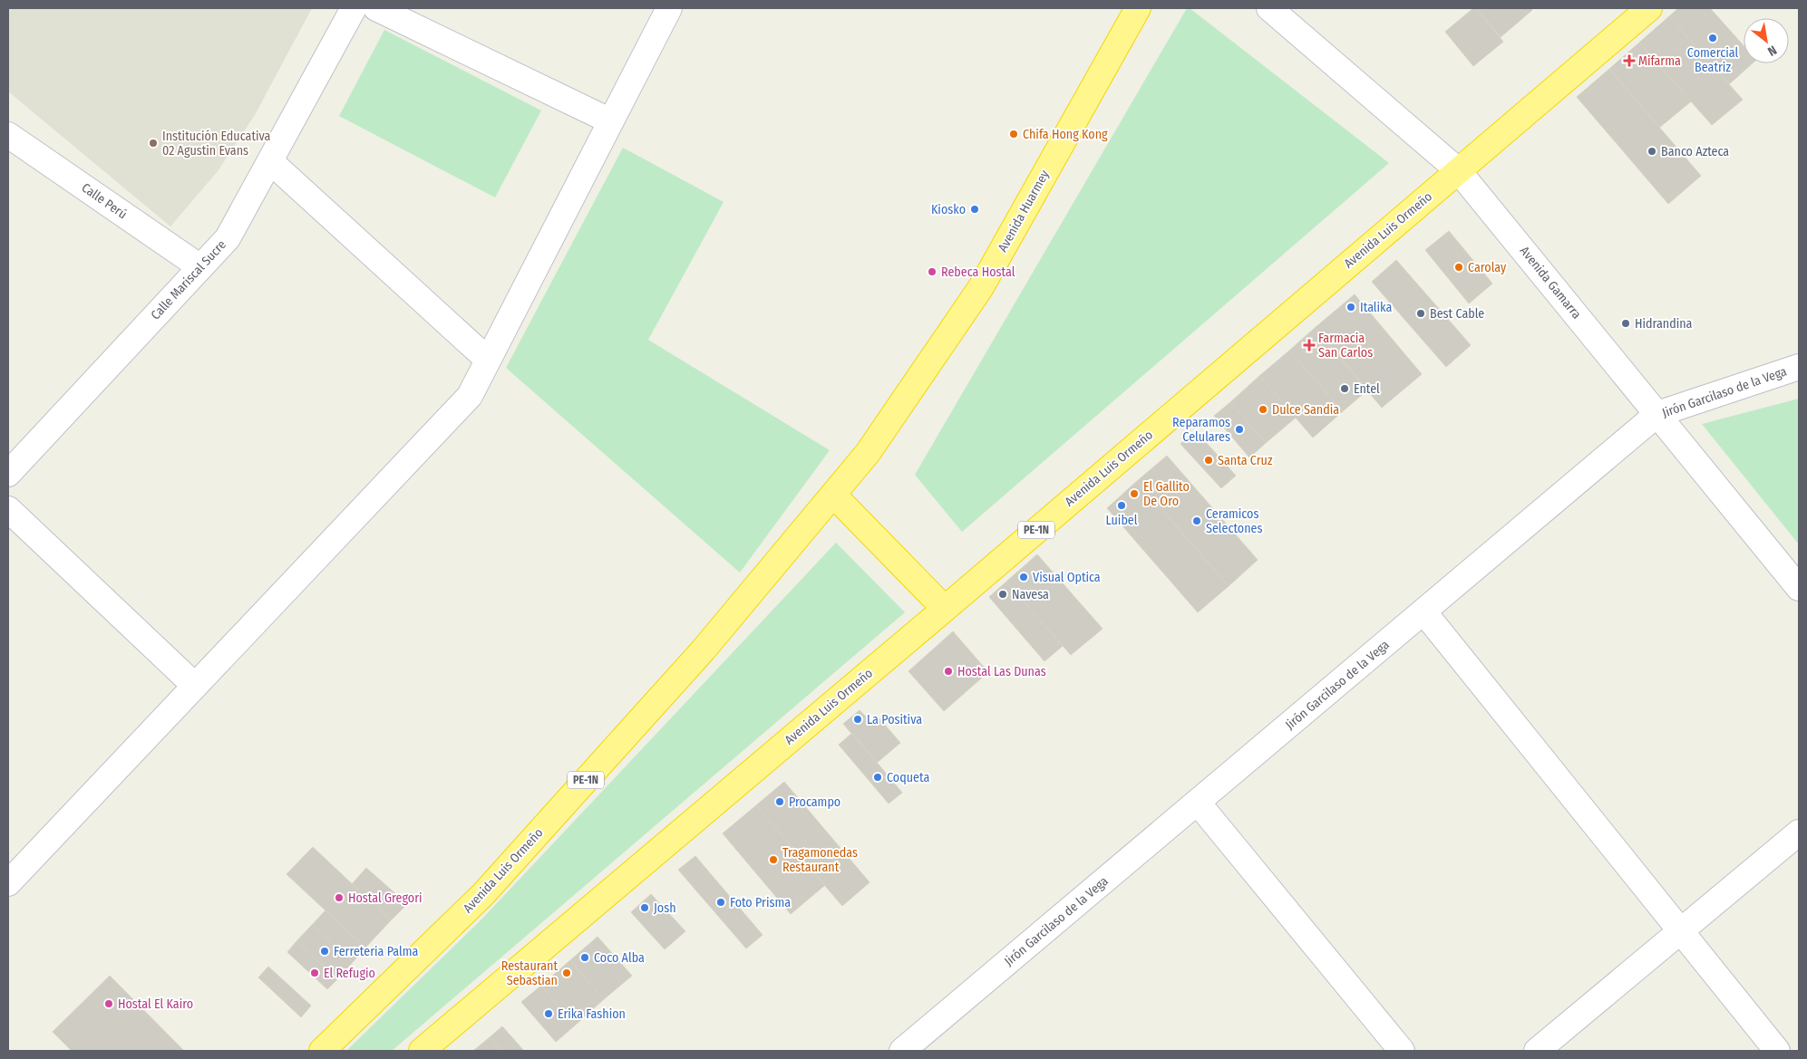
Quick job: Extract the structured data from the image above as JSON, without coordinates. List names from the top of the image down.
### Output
{
  "streets": {
    "highway": ["Avenida Huarmey", "Avenida Luis Ormeño", "PE-1N"],
    "street": [
      "Calle Perú",
      "Calle Mariscal Sucre",
      "Avenida Gamarra",
      "Jirón Garcilaso de la Vega"
    ]
  },
  "crossings": [
    ["Calle Perú", "Calle Mariscal Sucre"],
    ["Avenida Huarmey", "Avenida Luis Ormeño"],
    ["Avenida Luis Ormeño", "Avenida Gamarra"],
    ["Avenida Gamarra", "Jirón Garcilaso de la Vega"]
  ],
  "places": {
    "other": [
      "Comercial Beatriz",
      "Chifa Hong Kong",
      "Institución Educativa 02 Agustin Evans",
      "Banco Azteca",
      "Kiosko",
      "Carolay",
      "Rebeca Hostal",
      "Italika",
      "Best Cable",
      "Hidrandina",
      "Entel",
      "Dulce Sandia",
      "Reparamos Celulares",
      "Santa Cruz",
      "El Gallito De Oro",
      "Luibel",
      "Ceramicos Selectones",
      "Visual Optica",
      "Navesa",
      "Hostal Las Dunas",
      "La Positiva",
      "Coqueta",
      "Procampo",
      "Tragamonedas Restaurant",
      "Hostal Gregori",
      "Foto Prisma",
      "Josh",
      "Ferreteria Palma",
      "Coco Alba",
      "El Refugio",
      "Restaurant Sebastian",
      "Hostal El Kairo",
      "Erika Fashion"
    ],
    "health": ["Mifarma", "Farmacia San Carlos"]
  },
  "north": "bottom right"
}
